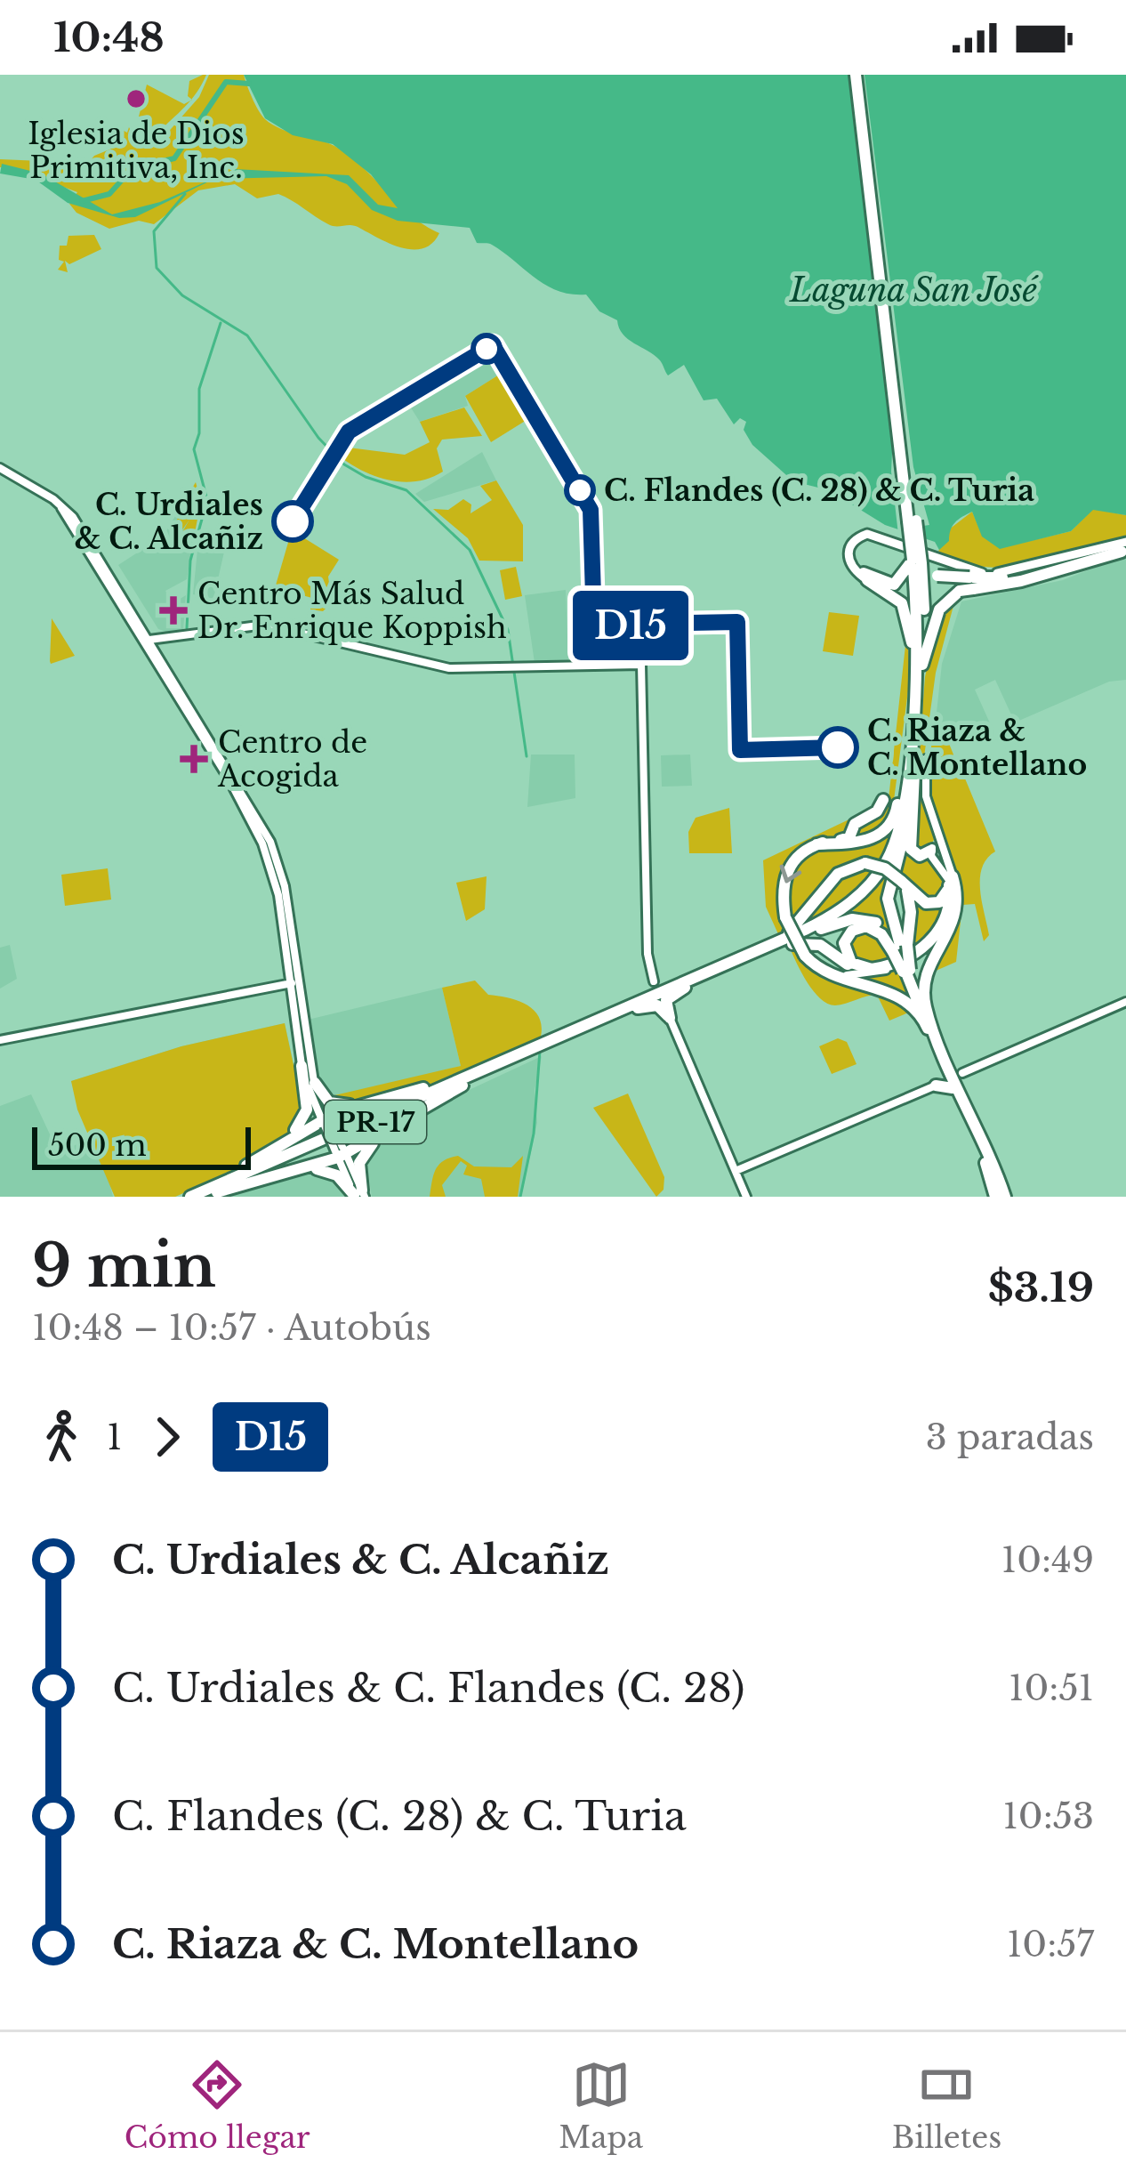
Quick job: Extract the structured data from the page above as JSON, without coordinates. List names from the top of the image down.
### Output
{
  "streets": {
    "highway": ["PR-17"]
  },
  "water": ["Laguna San José"],
  "places": {
    "other": [
      "Iglesia de Dios Primitiva, Inc.",
      "C. Flandes (C. 28) & C. Turia",
      "C. Urdiales & C. Alcañiz",
      "C. Riaza & C. Montellano"
    ],
    "health": ["Centro Más Salud Dr. Enrique Koppish", "Centro de Acogida"]
  },
  "lines": ["bus line D15"],
  "scale_bar": "500 m",
  "page": {
    "status": "10:48",
    "on_map": "D15",
    "scale": "500 m",
    "heading": ["9 min", "10:48 – 10:57 · Autobús", "$3.19"],
    "legs": ["1", "D15", "3 paradas"],
    "list": [
      {
        "name": "C. Urdiales & C. Alcañiz",
        "value": "10:49"
      },
      {
        "name": "C. Urdiales & C. Flandes (C. 28)",
        "value": "10:51"
      },
      {
        "name": "C. Flandes (C. 28) & C. Turia",
        "value": "10:53"
      },
      {
        "name": "C. Riaza & C. Montellano",
        "value": "10:57"
      }
    ],
    "tabs": ["Cómo llegar", "Mapa", "Billetes"]
  }
}
